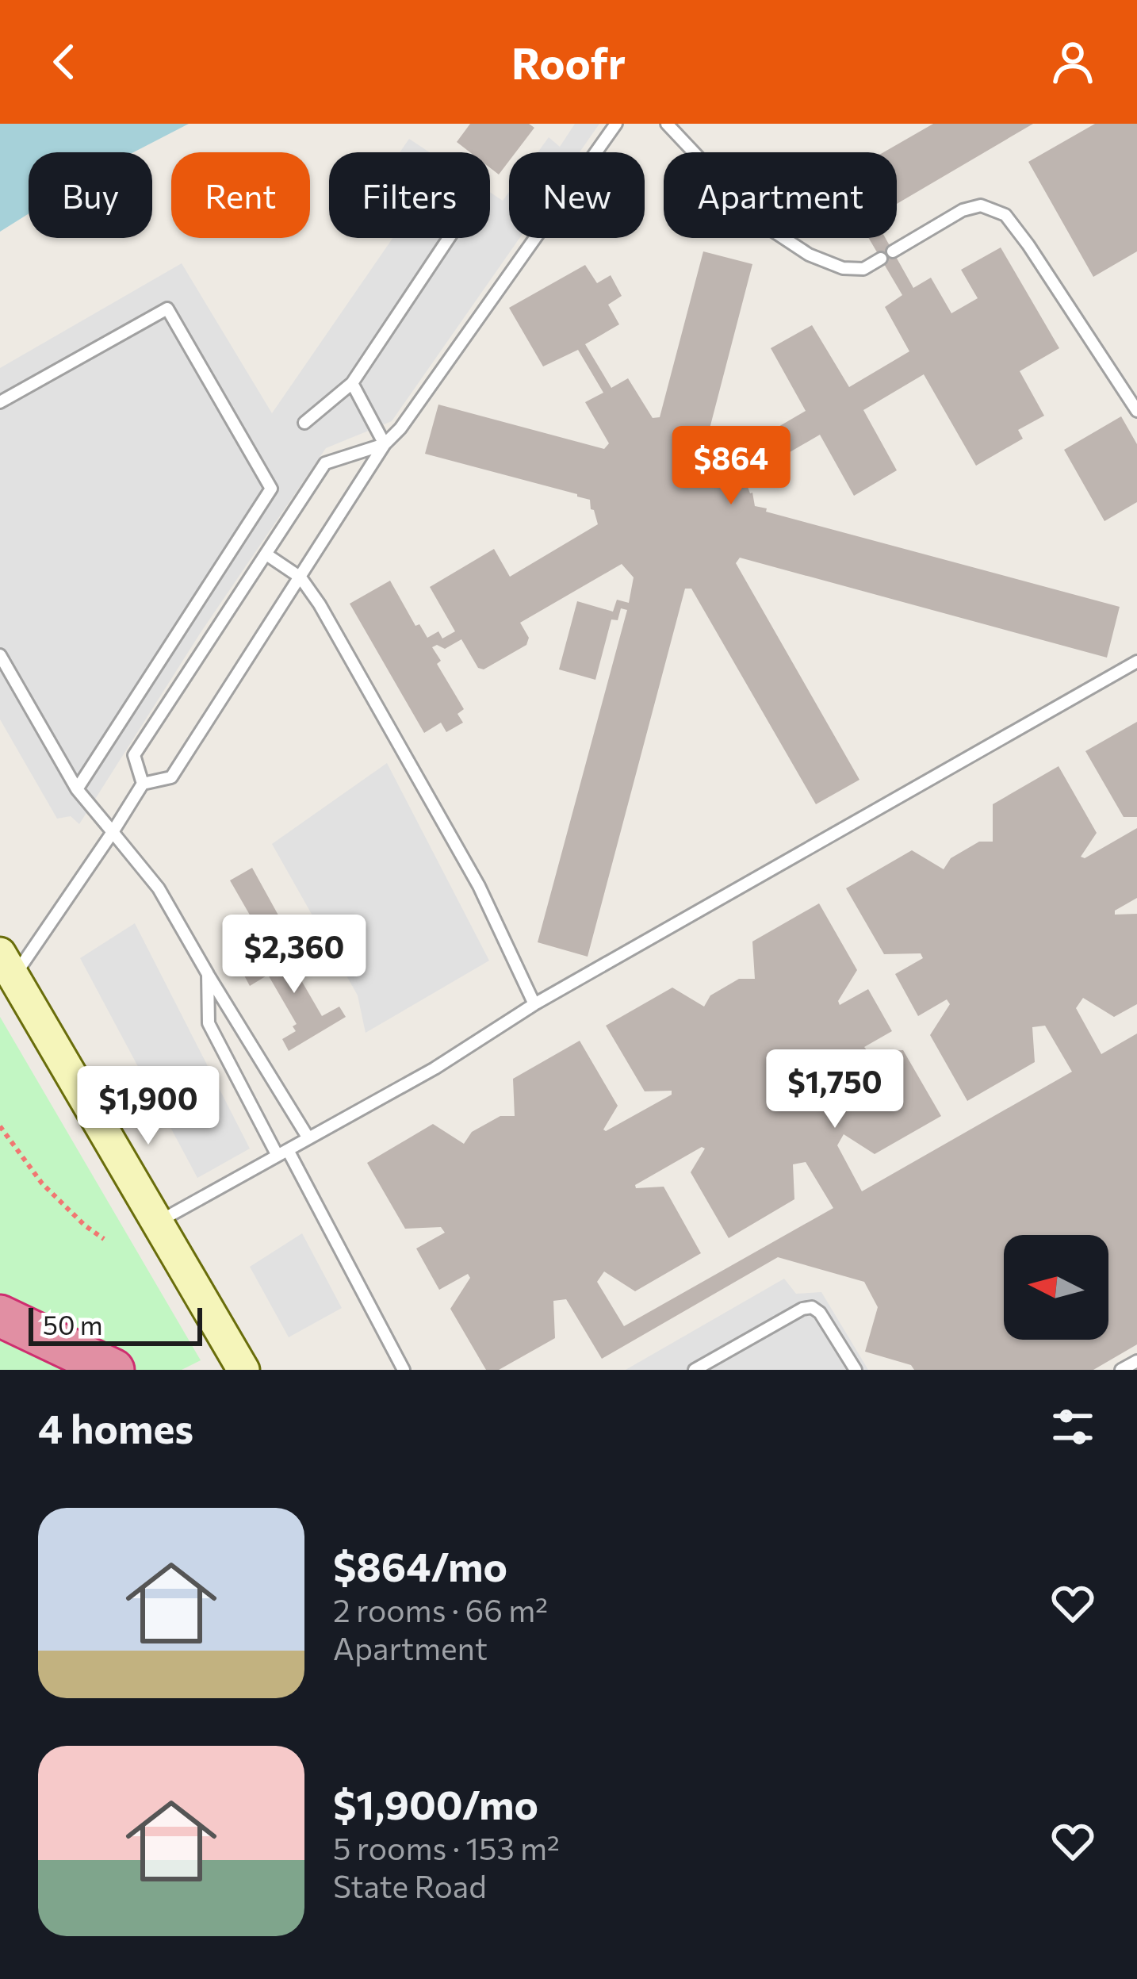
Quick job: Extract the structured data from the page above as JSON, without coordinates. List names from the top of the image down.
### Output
{
  "scale_bar": "50 m",
  "north": "left",
  "page": {
    "header": "Roofr",
    "chip": [
      "Buy",
      "Rent",
      "Filters",
      "New",
      "Apartment"
    ],
    "price": [
      "$864",
      "$2,360",
      "$1,750",
      "$1,900"
    ],
    "scale": "50 m",
    "heading": "4 homes",
    "list": [
      {
        "name": "$864/mo",
        "note": "2 rooms · 66 m² · Apartment"
      },
      {
        "name": "$1,900/mo",
        "note": "5 rooms · 153 m² · State Road"
      }
    ]
  }
}
